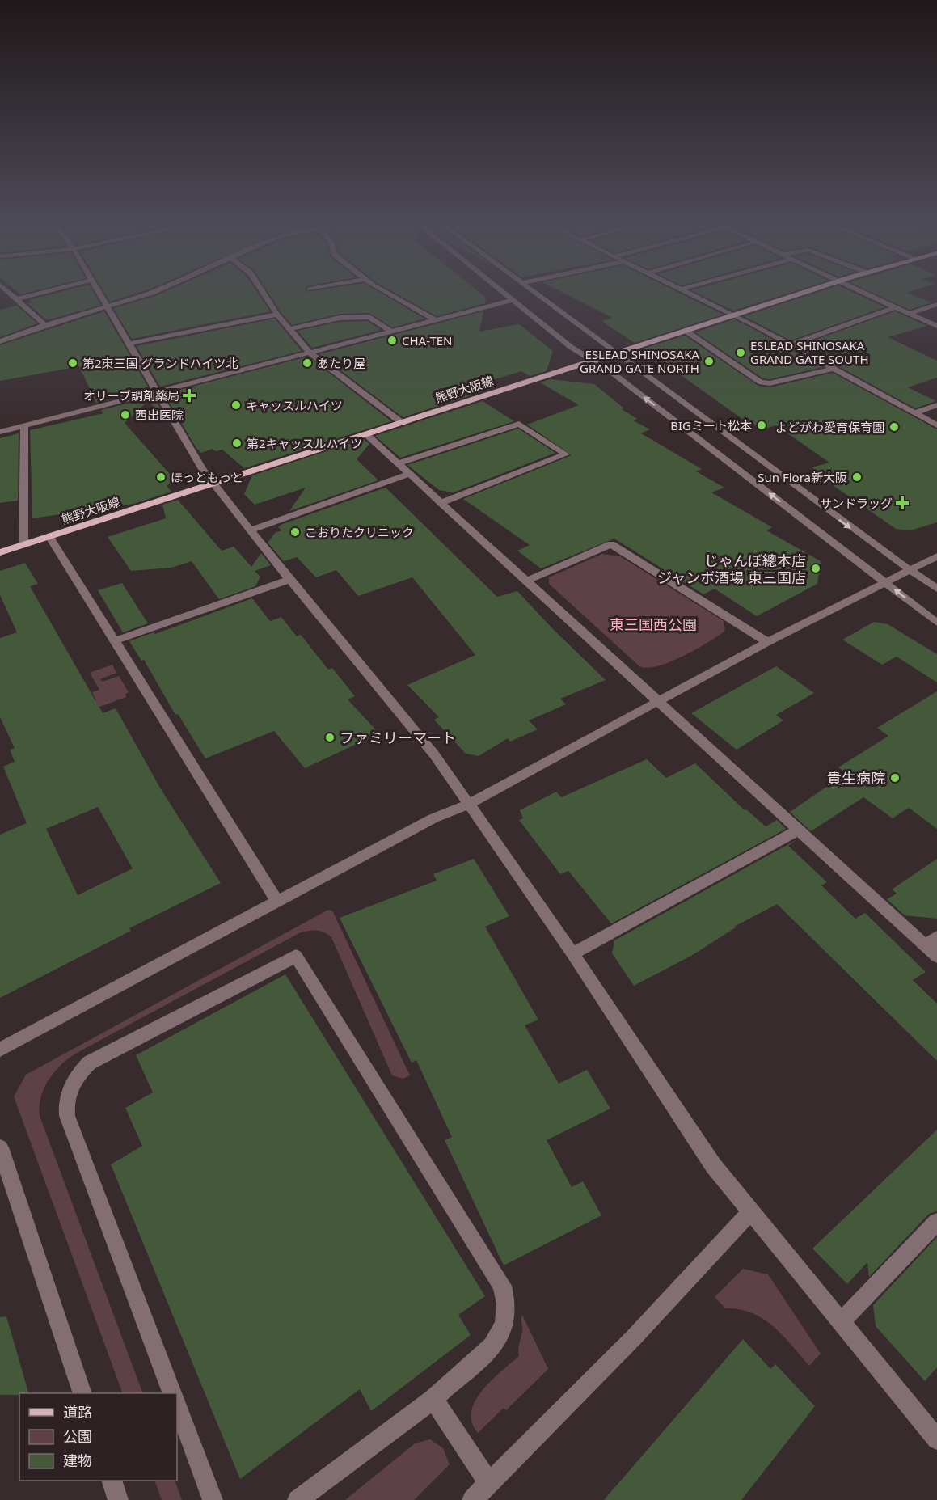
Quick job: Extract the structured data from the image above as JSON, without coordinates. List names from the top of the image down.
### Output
{
  "streets": {
    "main road": ["熊野大阪線"]
  },
  "parks": ["東三国西公園"],
  "places": {
    "other": [
      "CHA-TEN",
      "ESLEAD SHINOSAKA GRAND GATE SOUTH",
      "ESLEAD SHINOSAKA GRAND GATE NORTH",
      "第2東三国 グランドハイツ北",
      "あたり屋",
      "キャッスルハイツ",
      "西出医院",
      "BIGミート松本",
      "よどがわ愛育保育園",
      "第2キャッスルハイツ",
      "ほっともっと",
      "Sun Flora新大阪",
      "こおりたクリニック",
      "じゃんぼ總本店 ジャンボ酒場 東三国店",
      "ファミリーマート",
      "貴生病院"
    ],
    "health": ["オリーブ調剤薬局", "サンドラッグ"]
  },
  "legend": ["道路", "公園", "建物"]
}
